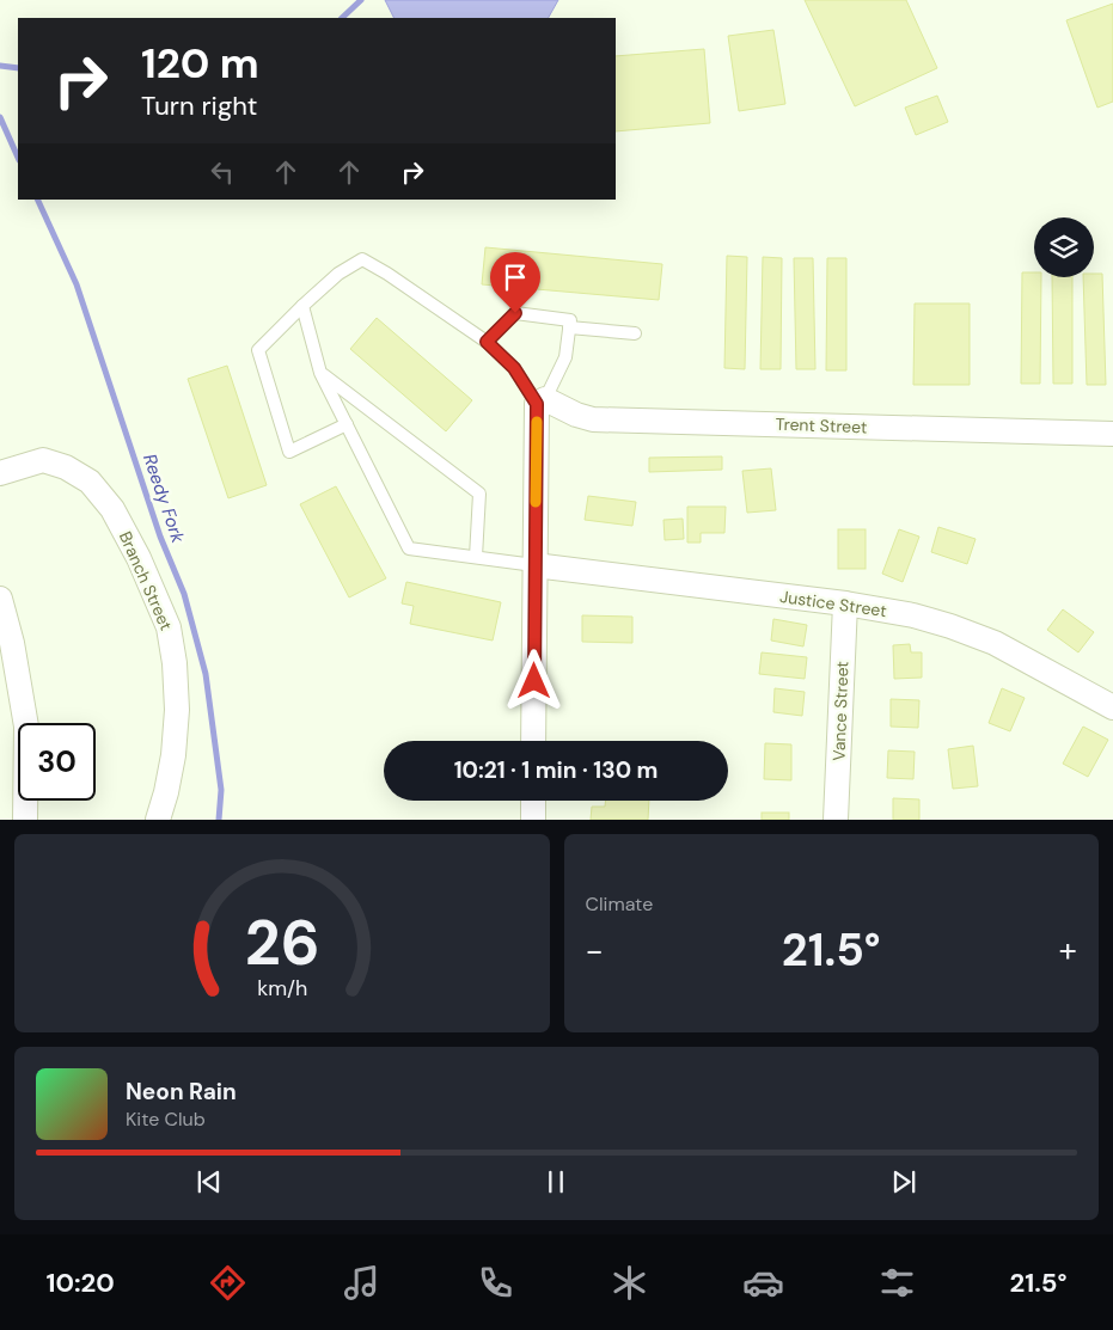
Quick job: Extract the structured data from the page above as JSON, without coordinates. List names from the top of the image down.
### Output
{
  "streets": {
    "street": [
      "Trent Street",
      "Branch Street",
      "Justice Street",
      "Vance Street"
    ]
  },
  "crossings": [
    ["Justice Street", "Vance Street"]
  ],
  "water": ["Reedy Fork"],
  "page": {
    "turn": ["120 m", "Turn right"],
    "limit": "30",
    "trip": "10:21 · 1 min · 130 m",
    "tile": "Climate",
    "heat": ["−", "21.5°", "+"],
    "song": ["Neon Rain", "Kite Club"],
    "tabs": ["10:20", "21.5°"],
    "gauge": ["26", "km/h"]
  }
}
